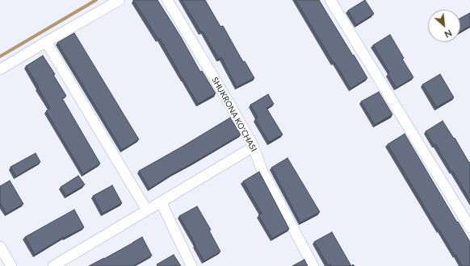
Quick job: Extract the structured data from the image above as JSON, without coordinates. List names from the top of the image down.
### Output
{
  "streets": {
    "street": ["SHUKRONA KO'CHASI"]
  },
  "north": "bottom right"
}
